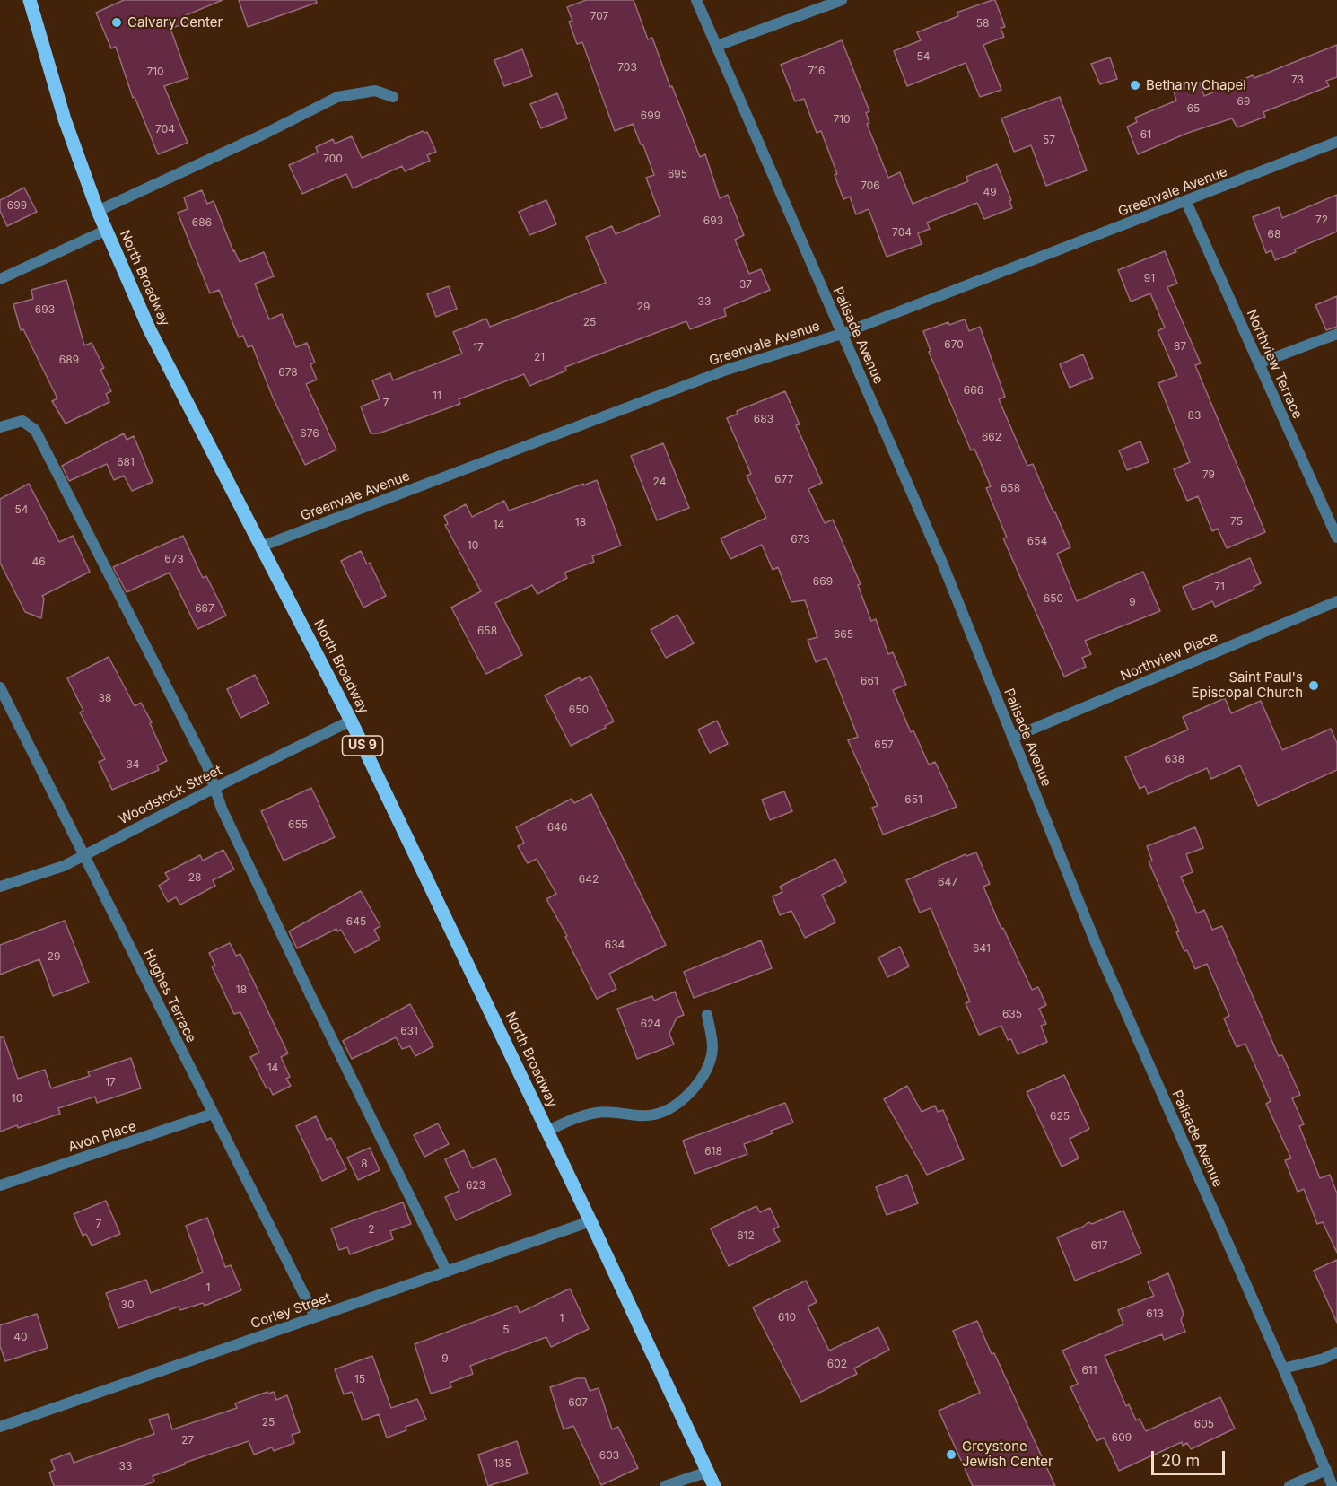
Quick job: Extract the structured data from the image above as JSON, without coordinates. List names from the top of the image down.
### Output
{
  "streets": {
    "main road": ["North Broadway", "US 9"],
    "street": [
      "Greenvale Avenue",
      "Palisade Avenue",
      "Northview Terrace",
      "Northview Place",
      "Woodstock Street",
      "Hughes Terrace",
      "Avon Place",
      "Corley Street"
    ]
  },
  "crossings": [
    ["Greenvale Avenue", "North Broadway"],
    ["Greenvale Avenue", "Palisade Avenue"],
    ["Greenvale Avenue", "Northview Terrace"],
    ["North Broadway", "Woodstock Street"],
    ["North Broadway", "Corley Street"],
    ["Palisade Avenue", "Northview Place"],
    ["Woodstock Street", "Hughes Terrace"],
    ["Hughes Terrace", "Avon Place"],
    ["Hughes Terrace", "Corley Street"]
  ],
  "places": [
    "Calvary Center",
    "Bethany Chapel",
    "Saint Paul's Episcopal Church",
    "Greystone Jewish Center"
  ],
  "house_numbers": [
    "707",
    "58",
    "54",
    "703",
    "716",
    "710",
    "73",
    "69",
    "65",
    "699",
    "710",
    "704",
    "61",
    "57",
    "700",
    "695",
    "706",
    "49",
    "699",
    "72",
    "693",
    "686",
    "704",
    "68",
    "91",
    "37",
    "33",
    "29",
    "693",
    "25",
    "670",
    "87",
    "17",
    "21",
    "689",
    "678",
    "666",
    "11",
    "7",
    "83",
    "683",
    "676",
    "662",
    "681",
    "79",
    "677",
    "24",
    "658",
    "54",
    "75",
    "18",
    "14",
    "673",
    "654",
    "10",
    "673",
    "46",
    "669",
    "71",
    "650",
    "9",
    "667",
    "658",
    "665",
    "661",
    "38",
    "650",
    "657",
    "638",
    "34",
    "651",
    "655",
    "646",
    "28",
    "642",
    "647",
    "645",
    "634",
    "641",
    "29",
    "18",
    "635",
    "624",
    "631",
    "14",
    "17",
    "10",
    "625",
    "618",
    "8",
    "623",
    "7",
    "2",
    "612",
    "617",
    "1",
    "30",
    "613",
    "610",
    "1",
    "5",
    "40",
    "9",
    "602",
    "611",
    "15",
    "607",
    "25",
    "605",
    "609",
    "27",
    "603",
    "135",
    "33"
  ],
  "scale_bar": "20 m"
}
